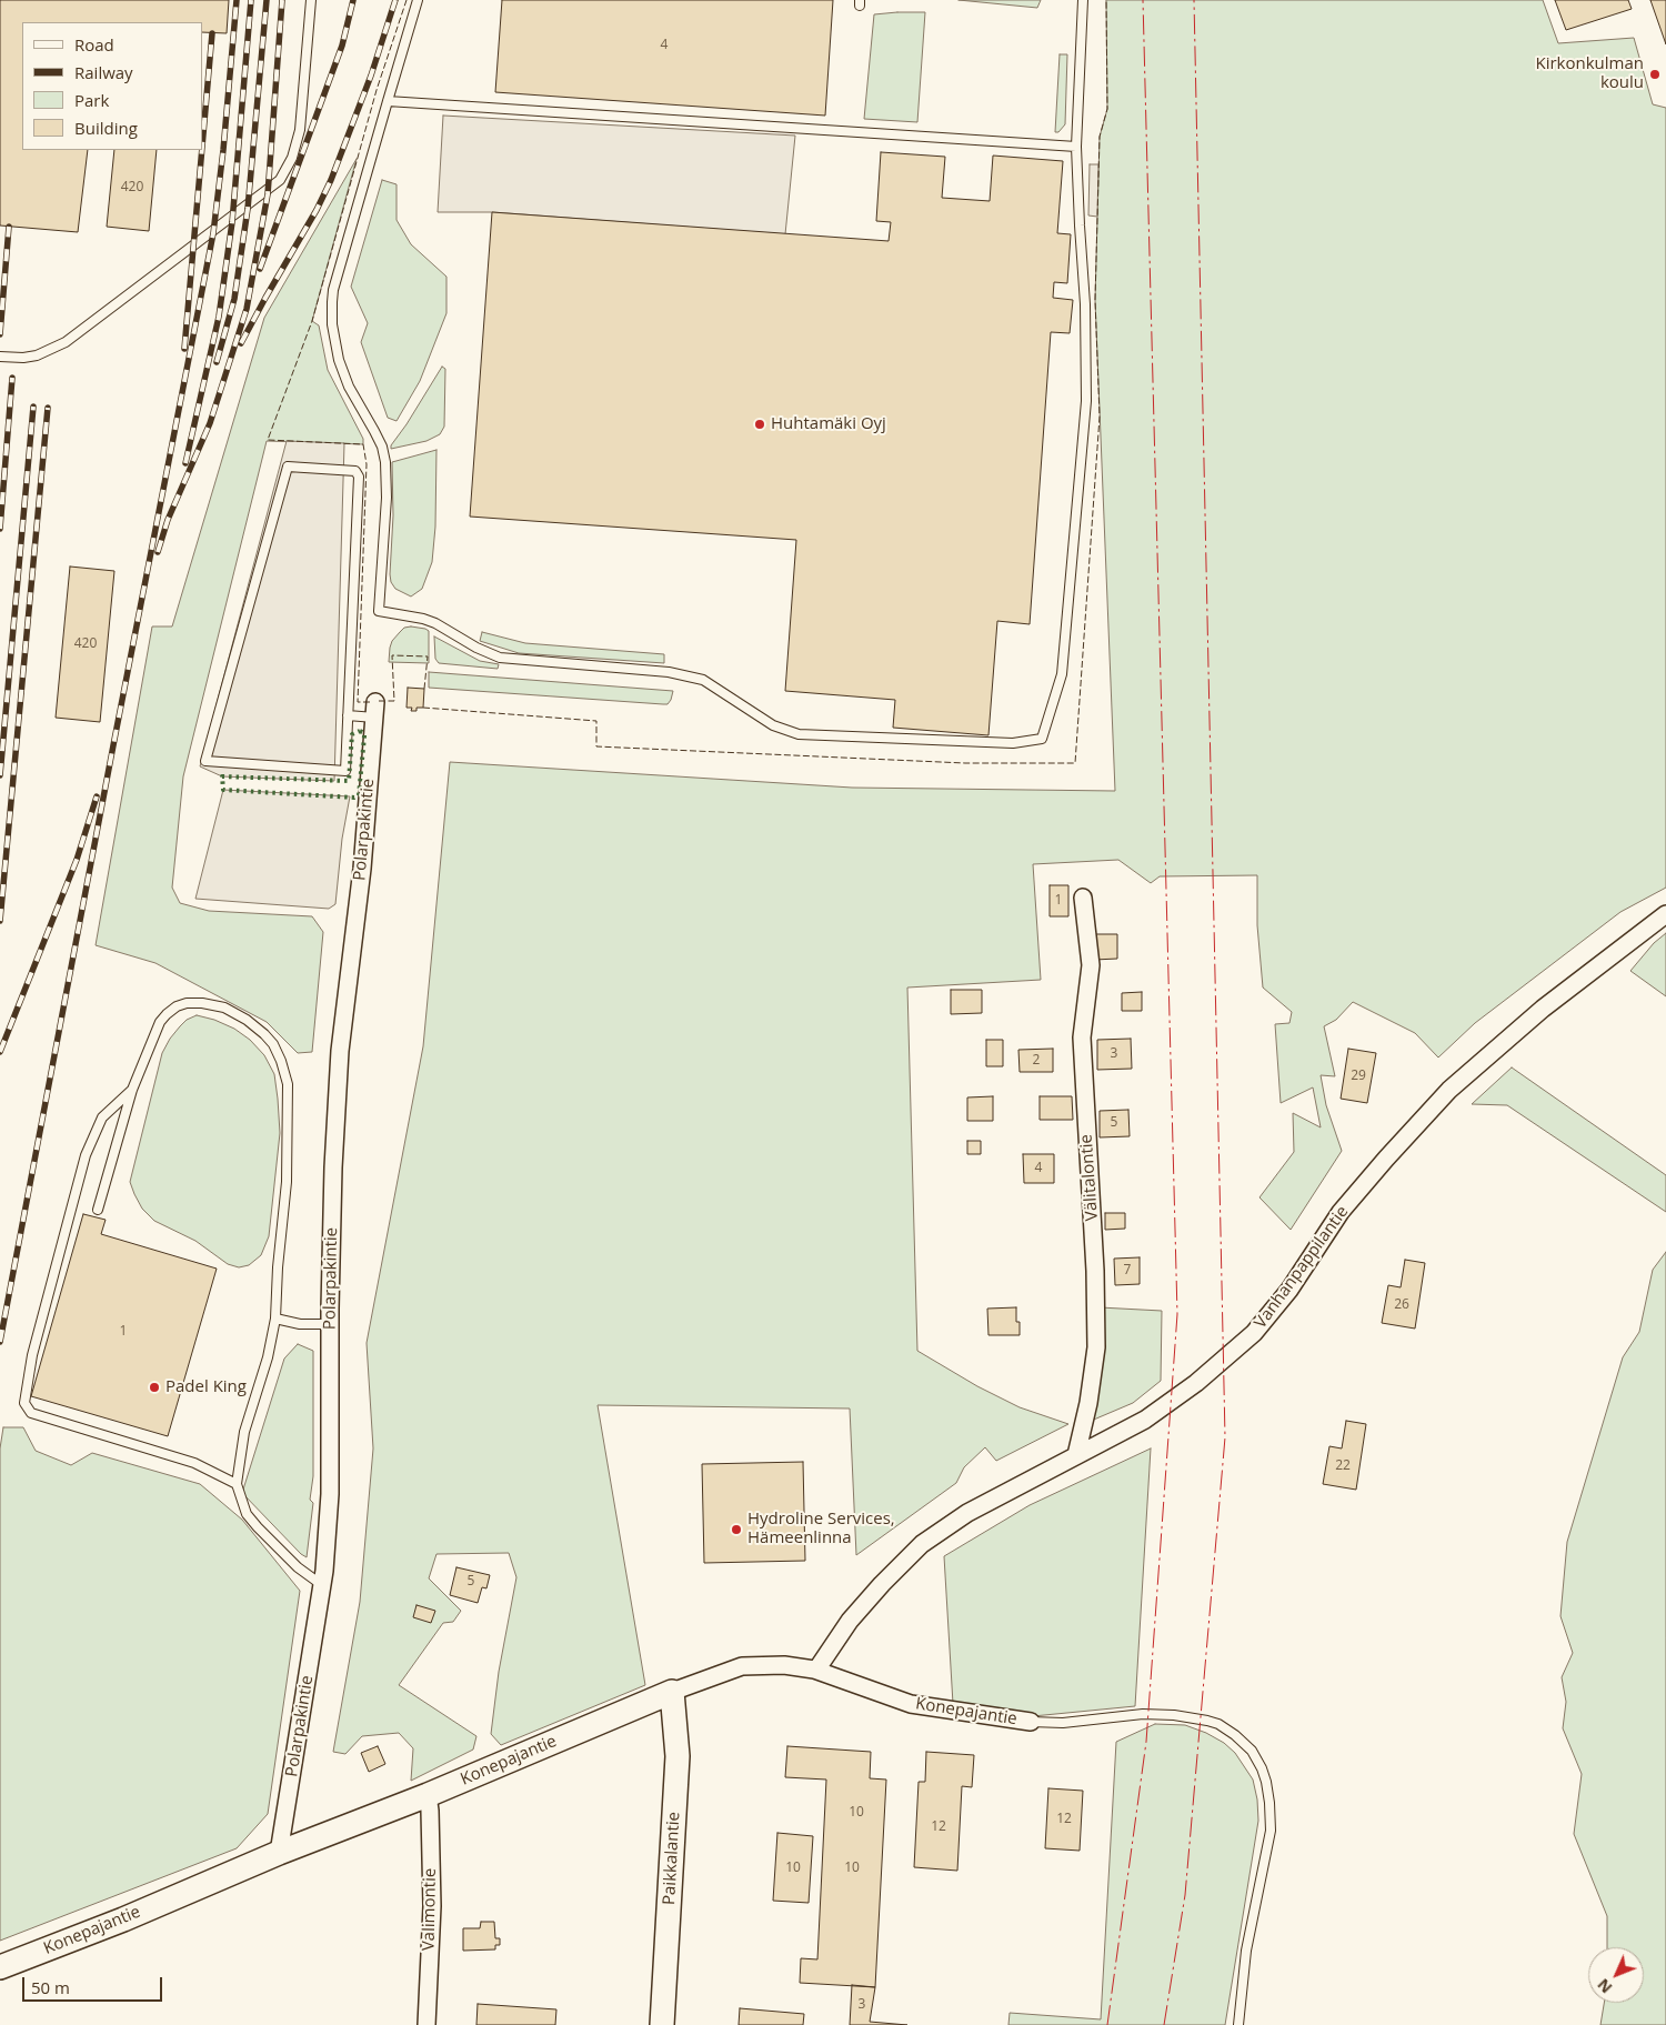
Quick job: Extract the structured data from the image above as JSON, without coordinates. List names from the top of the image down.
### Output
{
  "streets": {
    "street": [
      "Polarpakintie",
      "Välitalontie",
      "Vanhanpappilantie",
      "Konepajantie",
      "Paikkalantie",
      "Valimontie"
    ]
  },
  "crossings": [
    ["Polarpakintie", "Konepajantie"],
    ["Välitalontie", "Vanhanpappilantie"],
    ["Vanhanpappilantie", "Konepajantie"],
    ["Konepajantie", "Paikkalantie"],
    ["Konepajantie", "Valimontie"]
  ],
  "places": [
    "Kirkonkulman koulu",
    "Huhtamäki Oyj",
    "Padel King",
    "Hydroline Services, Hämeenlinna"
  ],
  "house_numbers": [
    "4",
    "420",
    "420",
    "1",
    "3",
    "2",
    "29",
    "5",
    "4",
    "7",
    "26",
    "1",
    "22",
    "5",
    "10",
    "12",
    "12",
    "10",
    "10",
    "3"
  ],
  "legend": [
    "Road",
    "Railway",
    "Park",
    "Building"
  ],
  "scale_bar": "50 m",
  "north": "bottom left"
}
